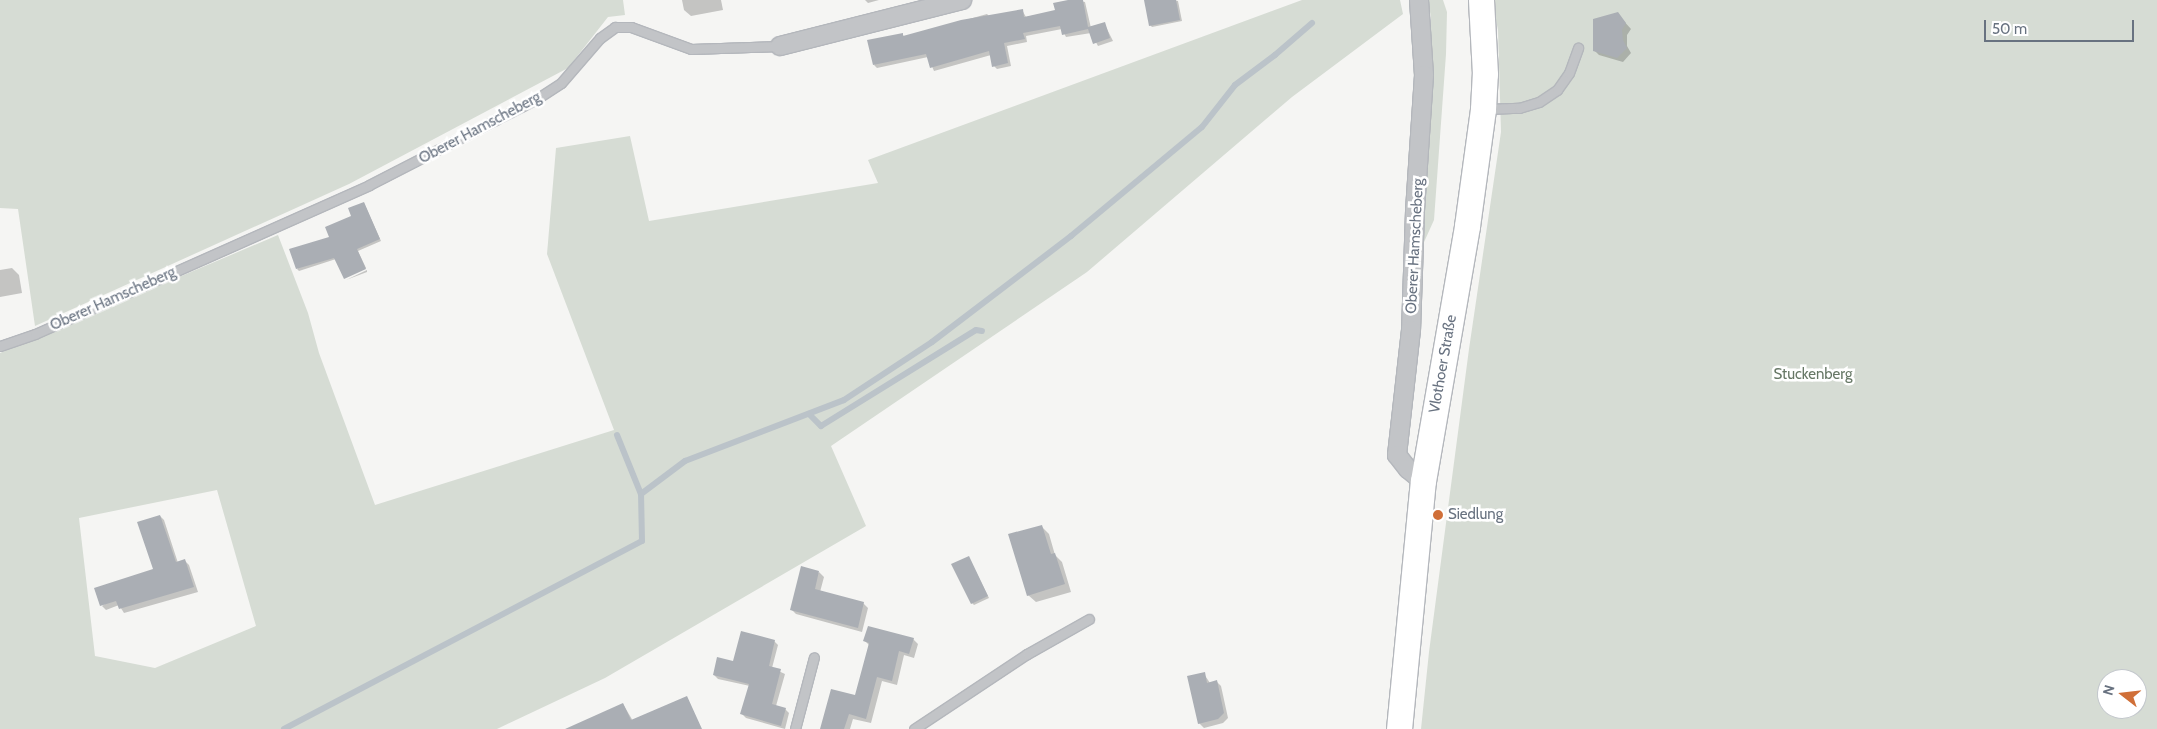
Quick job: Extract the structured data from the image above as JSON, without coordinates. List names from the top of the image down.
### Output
{
  "streets": {
    "main road": ["Vlothoer Straße"],
    "street": ["Oberer Hamscheberg"]
  },
  "crossings": [
    ["Oberer Hamscheberg", "Vlothoer Straße"]
  ],
  "parks": ["Stuckenberg"],
  "places": ["Siedlung"],
  "scale_bar": "50 m",
  "north": "left"
}
